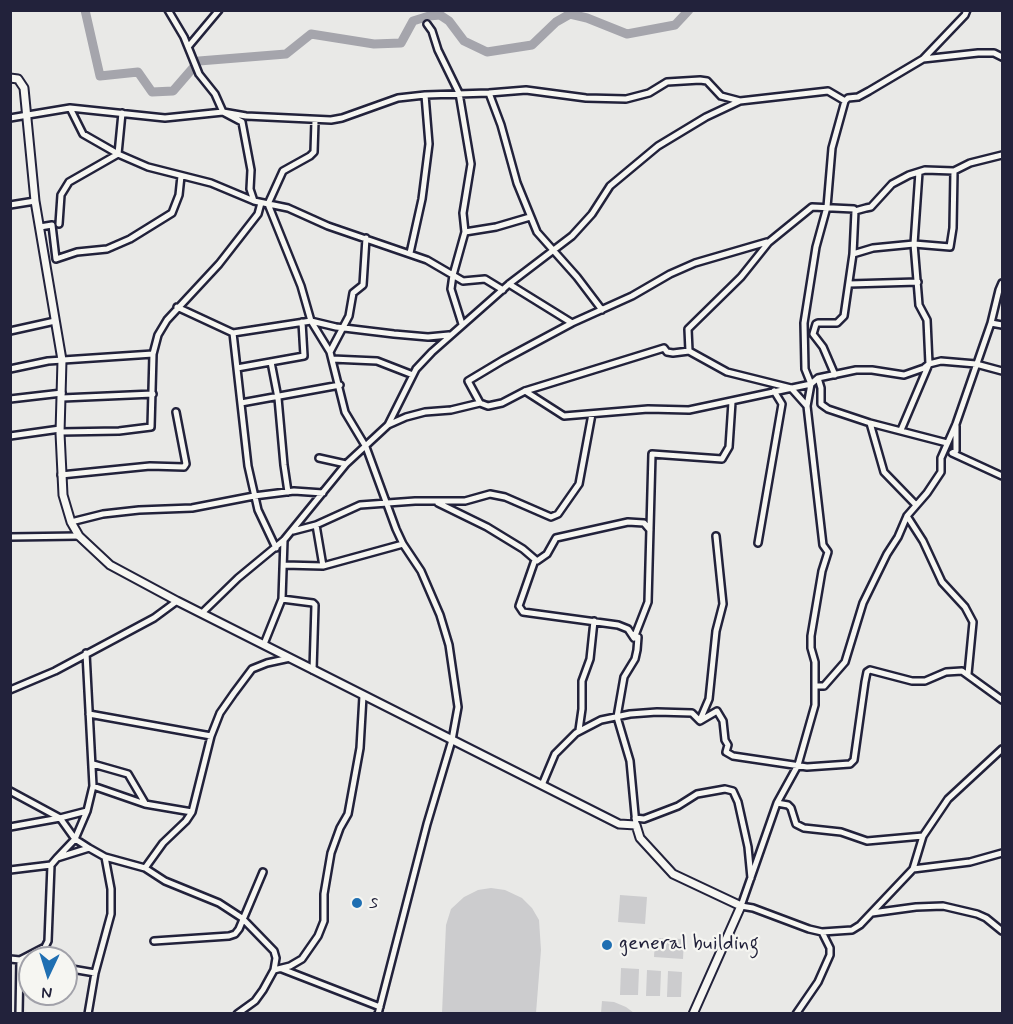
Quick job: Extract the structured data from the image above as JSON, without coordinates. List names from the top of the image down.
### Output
{
  "places": ["s", "general building"],
  "north": "bottom"
}
